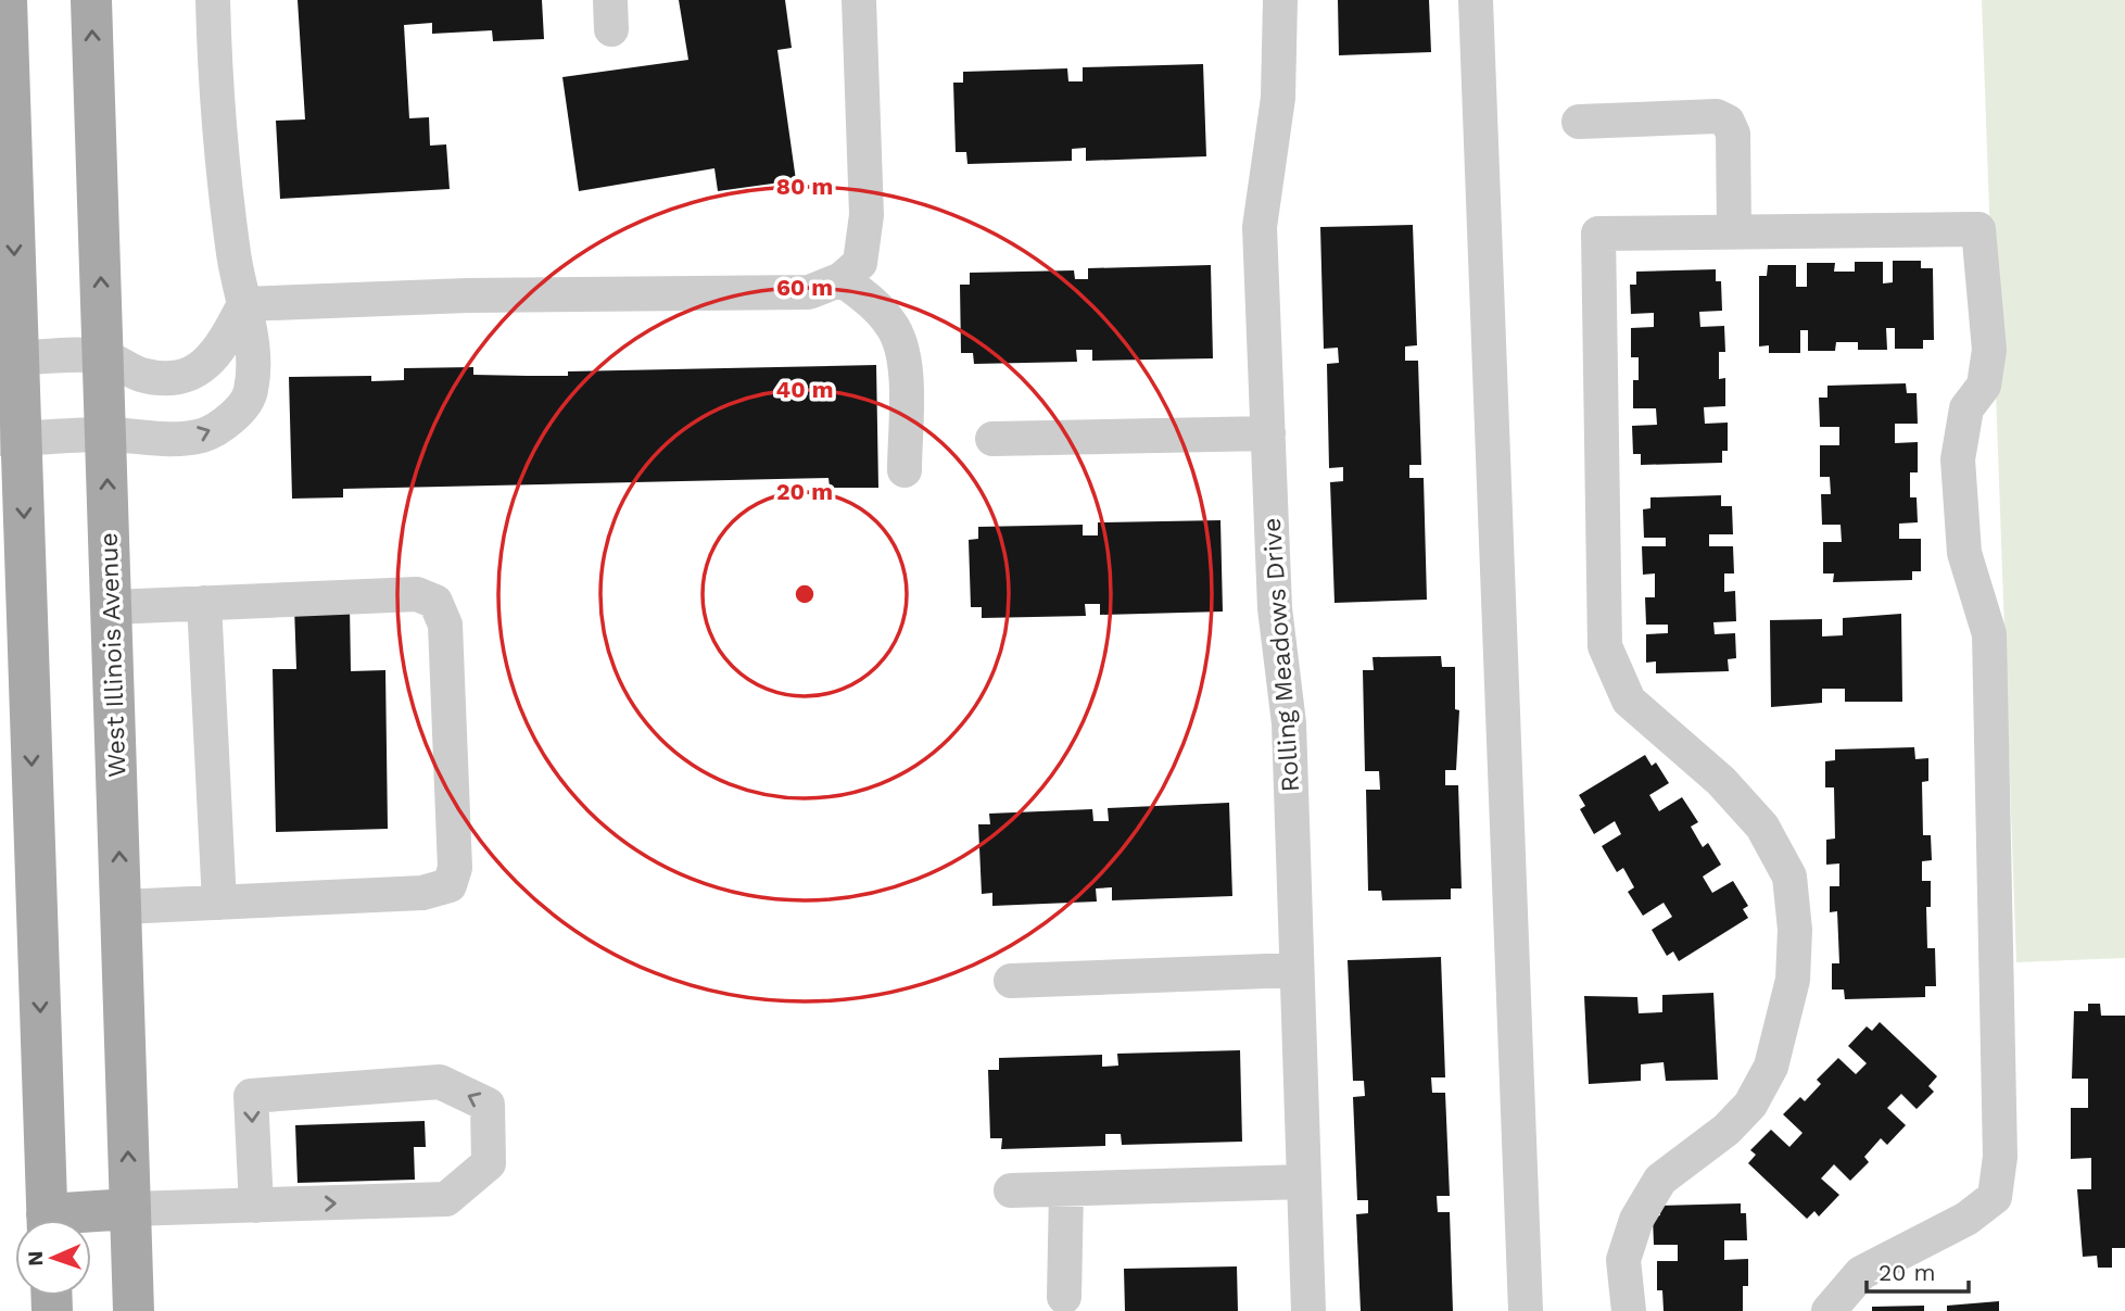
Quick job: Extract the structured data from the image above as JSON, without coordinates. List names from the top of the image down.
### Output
{
  "streets": {
    "main road": ["West Illinois Avenue"],
    "lane": ["Rolling Meadows Drive"]
  },
  "scale_bar": "20 m",
  "north": "left",
  "rings": [
    "80 m",
    "60 m",
    "40 m",
    "20 m"
  ]
}
